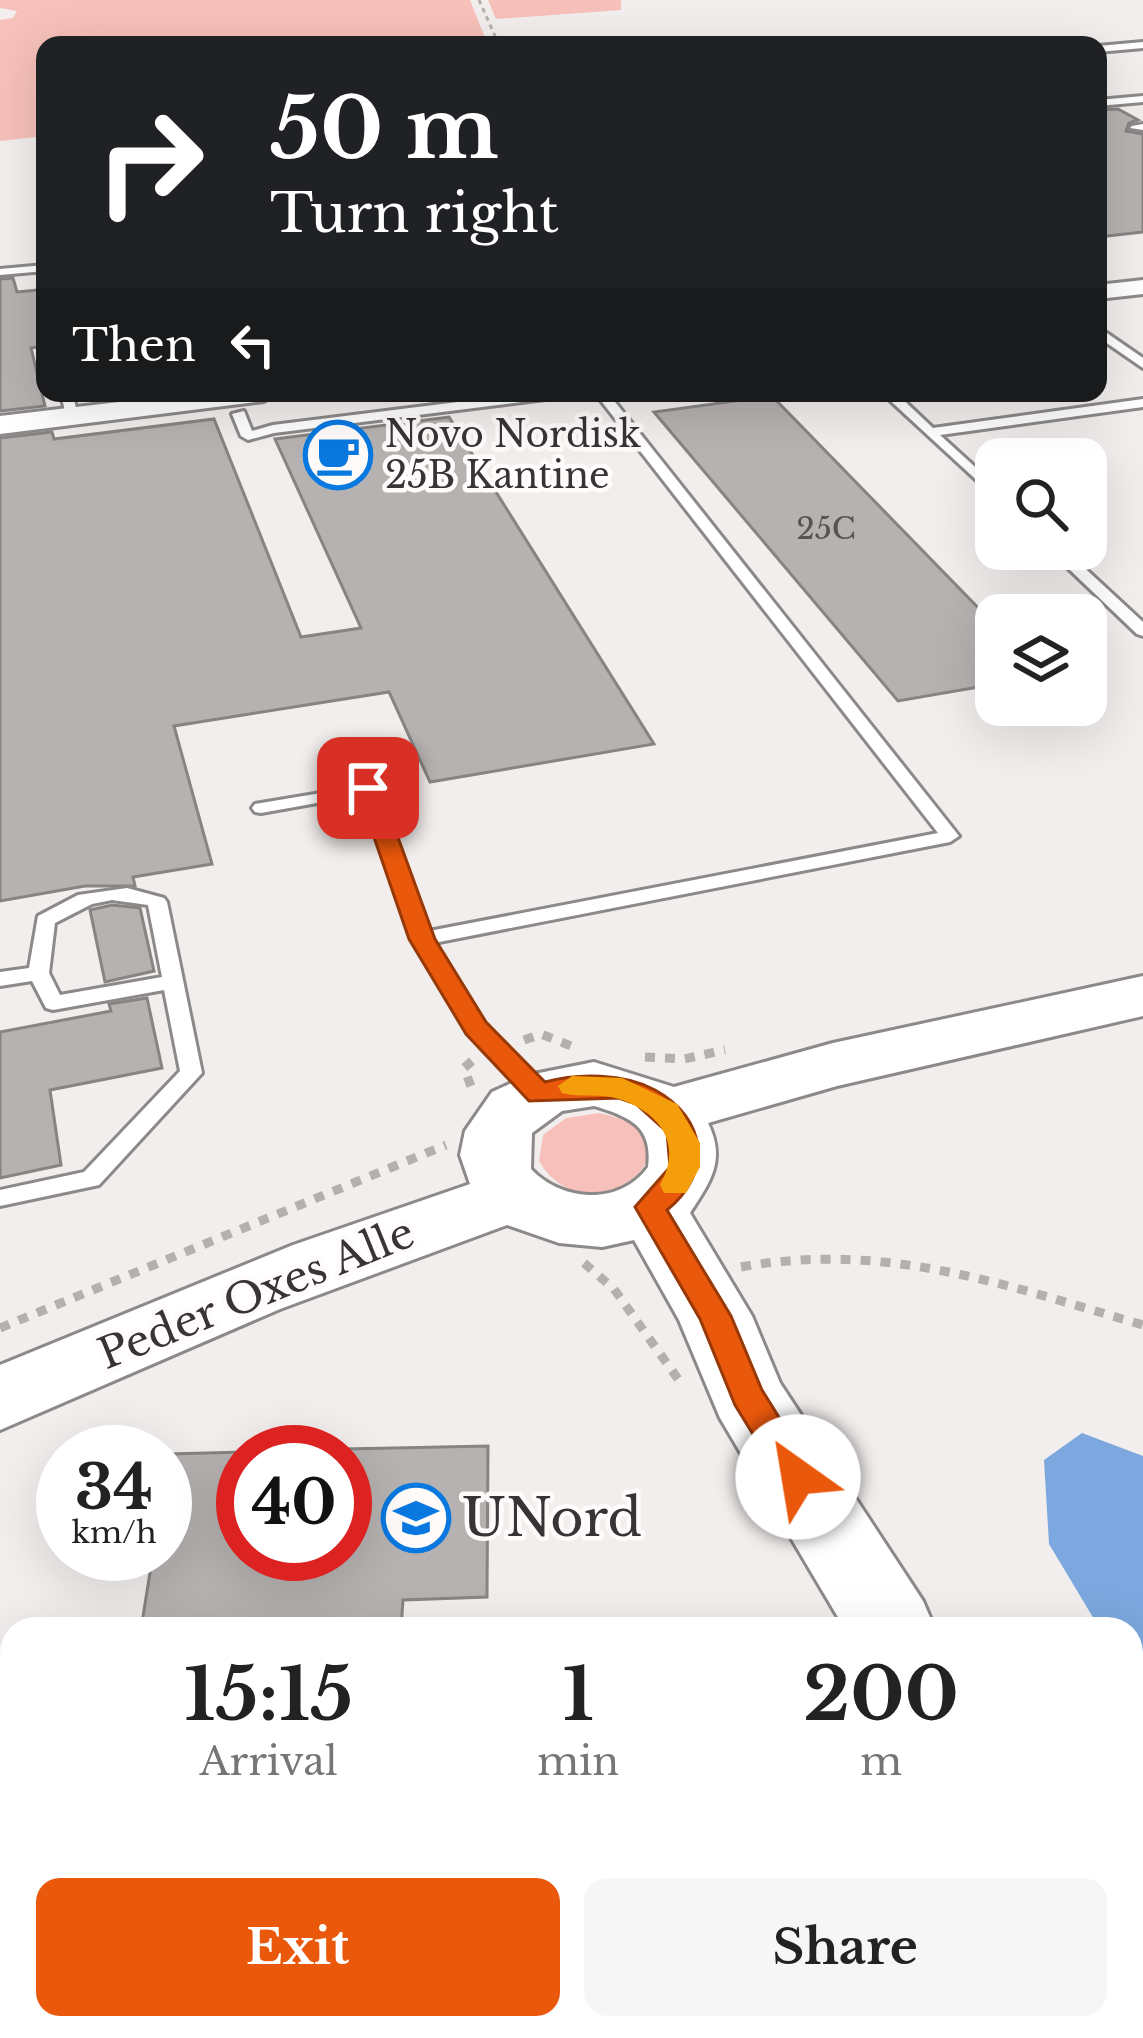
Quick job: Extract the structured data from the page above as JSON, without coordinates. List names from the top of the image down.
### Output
{
  "streets": {
    "street": ["Peder Oxes Alle"]
  },
  "places": {
    "cafe": ["Novo Nordisk 25B Kantine"],
    "school or university": ["UNord"]
  },
  "house_numbers": ["25C"],
  "page": {
    "turn": ["50 m", "Turn right"],
    "then": "Then",
    "speed": "34 km/h",
    "limit": "40",
    "eta": [
      "15:15",
      "Arrival",
      "1",
      "min",
      "200",
      "m"
    ],
    "buttons": ["Exit", "Share"]
  }
}
